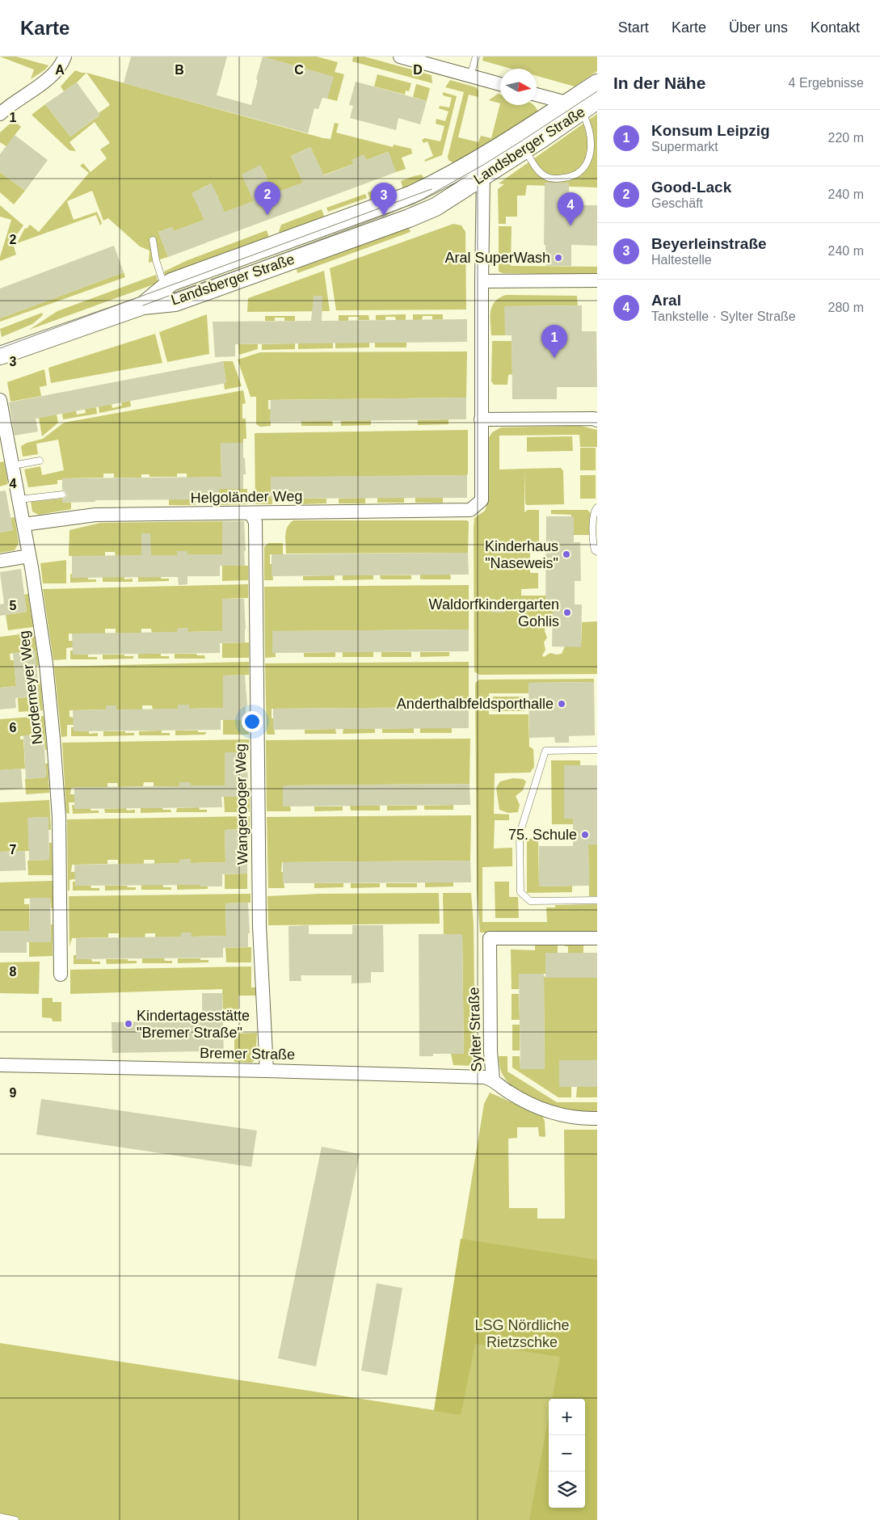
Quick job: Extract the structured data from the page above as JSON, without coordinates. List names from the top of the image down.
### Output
{
  "streets": {
    "street": [
      "Landsberger Straße",
      "Helgoländer Weg",
      "Norderneyer Weg",
      "Wangerooger Weg",
      "Sylter Straße",
      "Bremer Straße"
    ]
  },
  "crossings": [
    ["Helgoländer Weg", "Norderneyer Weg"],
    ["Helgoländer Weg", "Wangerooger Weg"],
    ["Wangerooger Weg", "Bremer Straße"],
    ["Sylter Straße", "Bremer Straße"]
  ],
  "parks": ["LSG Nördliche Rietzschke"],
  "places": [
    "Aral SuperWash",
    "Kinderhaus \"Naseweis\"",
    "Waldorfkindergarten Gohlis",
    "Anderthalbfeldsporthalle",
    "75. Schule",
    "Kindertagesstätte \"Bremer Straße\""
  ],
  "north": "right",
  "page": {
    "header": "Karte",
    "nav": [
      "Start",
      "Karte",
      "Über uns",
      "Kontakt"
    ],
    "heading": ["In der Nähe", "4 Ergebnisse"],
    "list": [
      {
        "mark": "1",
        "name": "Konsum Leipzig",
        "note": "Supermarkt",
        "value": "220 m"
      },
      {
        "mark": "2",
        "name": "Good-Lack",
        "note": "Geschäft",
        "value": "240 m"
      },
      {
        "mark": "3",
        "name": "Beyerleinstraße",
        "note": "Haltestelle",
        "value": "240 m"
      },
      {
        "mark": "4",
        "name": "Aral",
        "note": "Tankstelle · Sylter Straße",
        "value": "280 m"
      }
    ],
    "pins": [
      "2",
      "3",
      "4",
      "1"
    ],
    "map_buttons": ["+", "−"]
  },
  "grid": {
    "columns": [
      "A",
      "B",
      "C",
      "D"
    ],
    "rows": [
      "1",
      "2",
      "3",
      "4",
      "5",
      "6",
      "7",
      "8",
      "9"
    ]
  }
}
